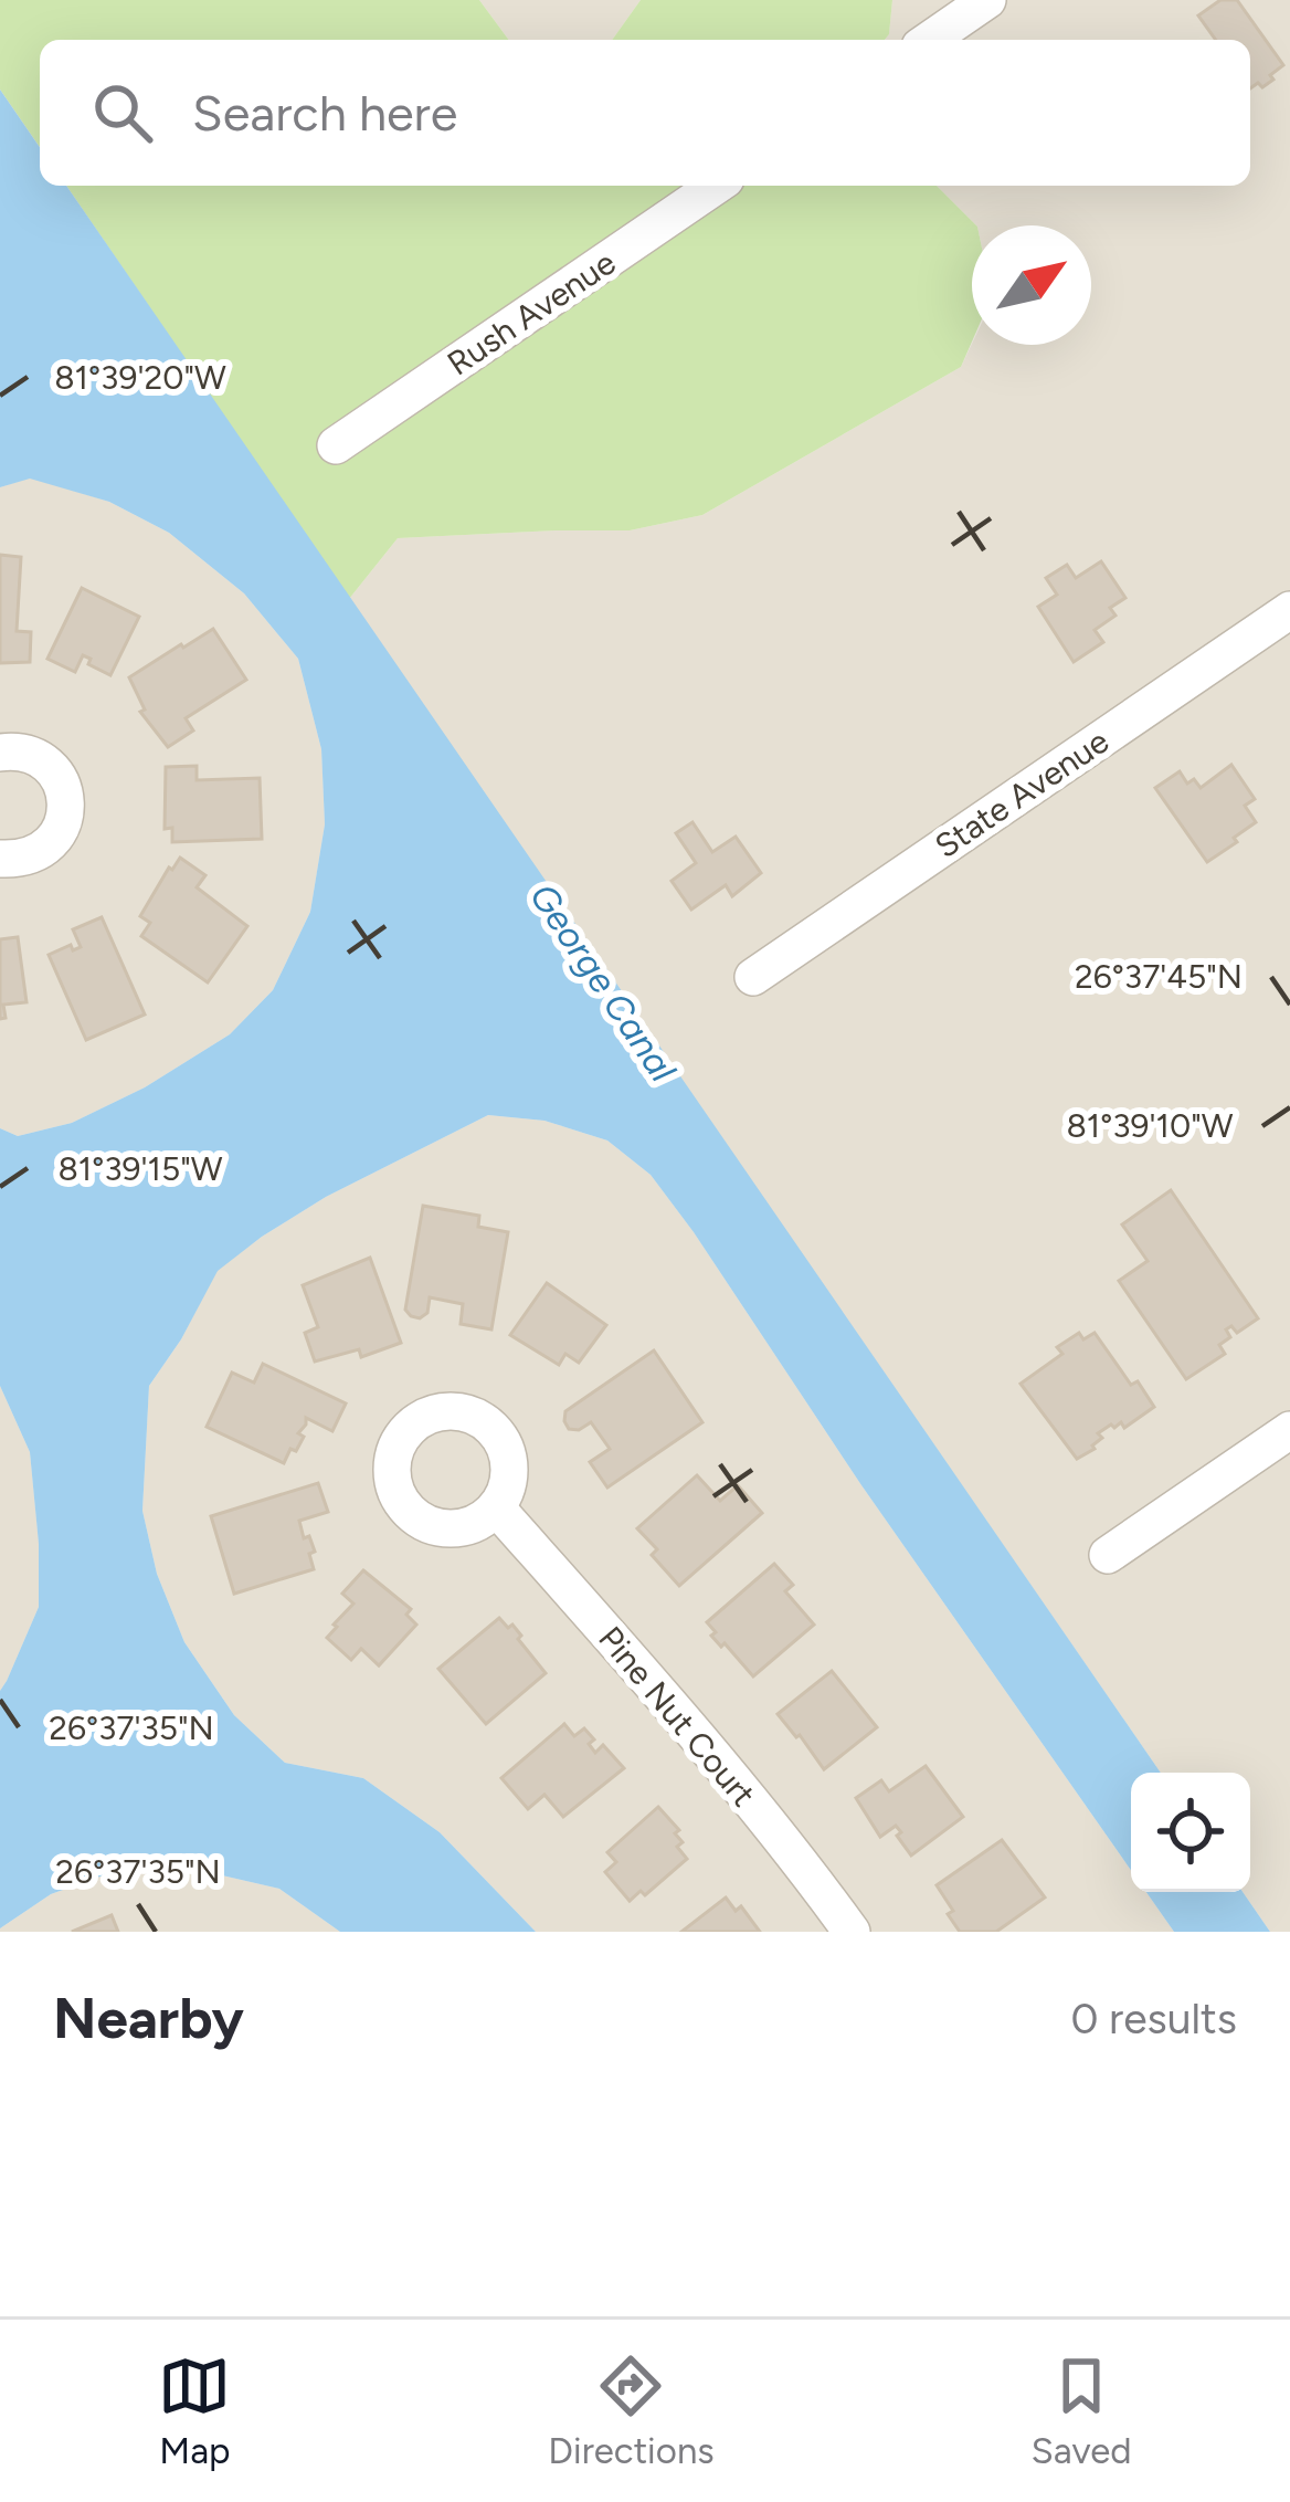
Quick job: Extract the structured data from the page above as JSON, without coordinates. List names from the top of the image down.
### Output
{
  "streets": {
    "street": ["Rush Avenue", "State Avenue", "Pine Nut Court"]
  },
  "water": ["George Canal"],
  "north": "top right",
  "page": {
    "search": "Search here",
    "heading": ["Nearby", "0 results"],
    "nav": ["Map", "Directions", "Saved"]
  },
  "coordinates": [
    "81°39'20\"W",
    "26°37'45\"N",
    "81°39'10\"W",
    "81°39'15\"W",
    "26°37'35\"N"
  ]
}
